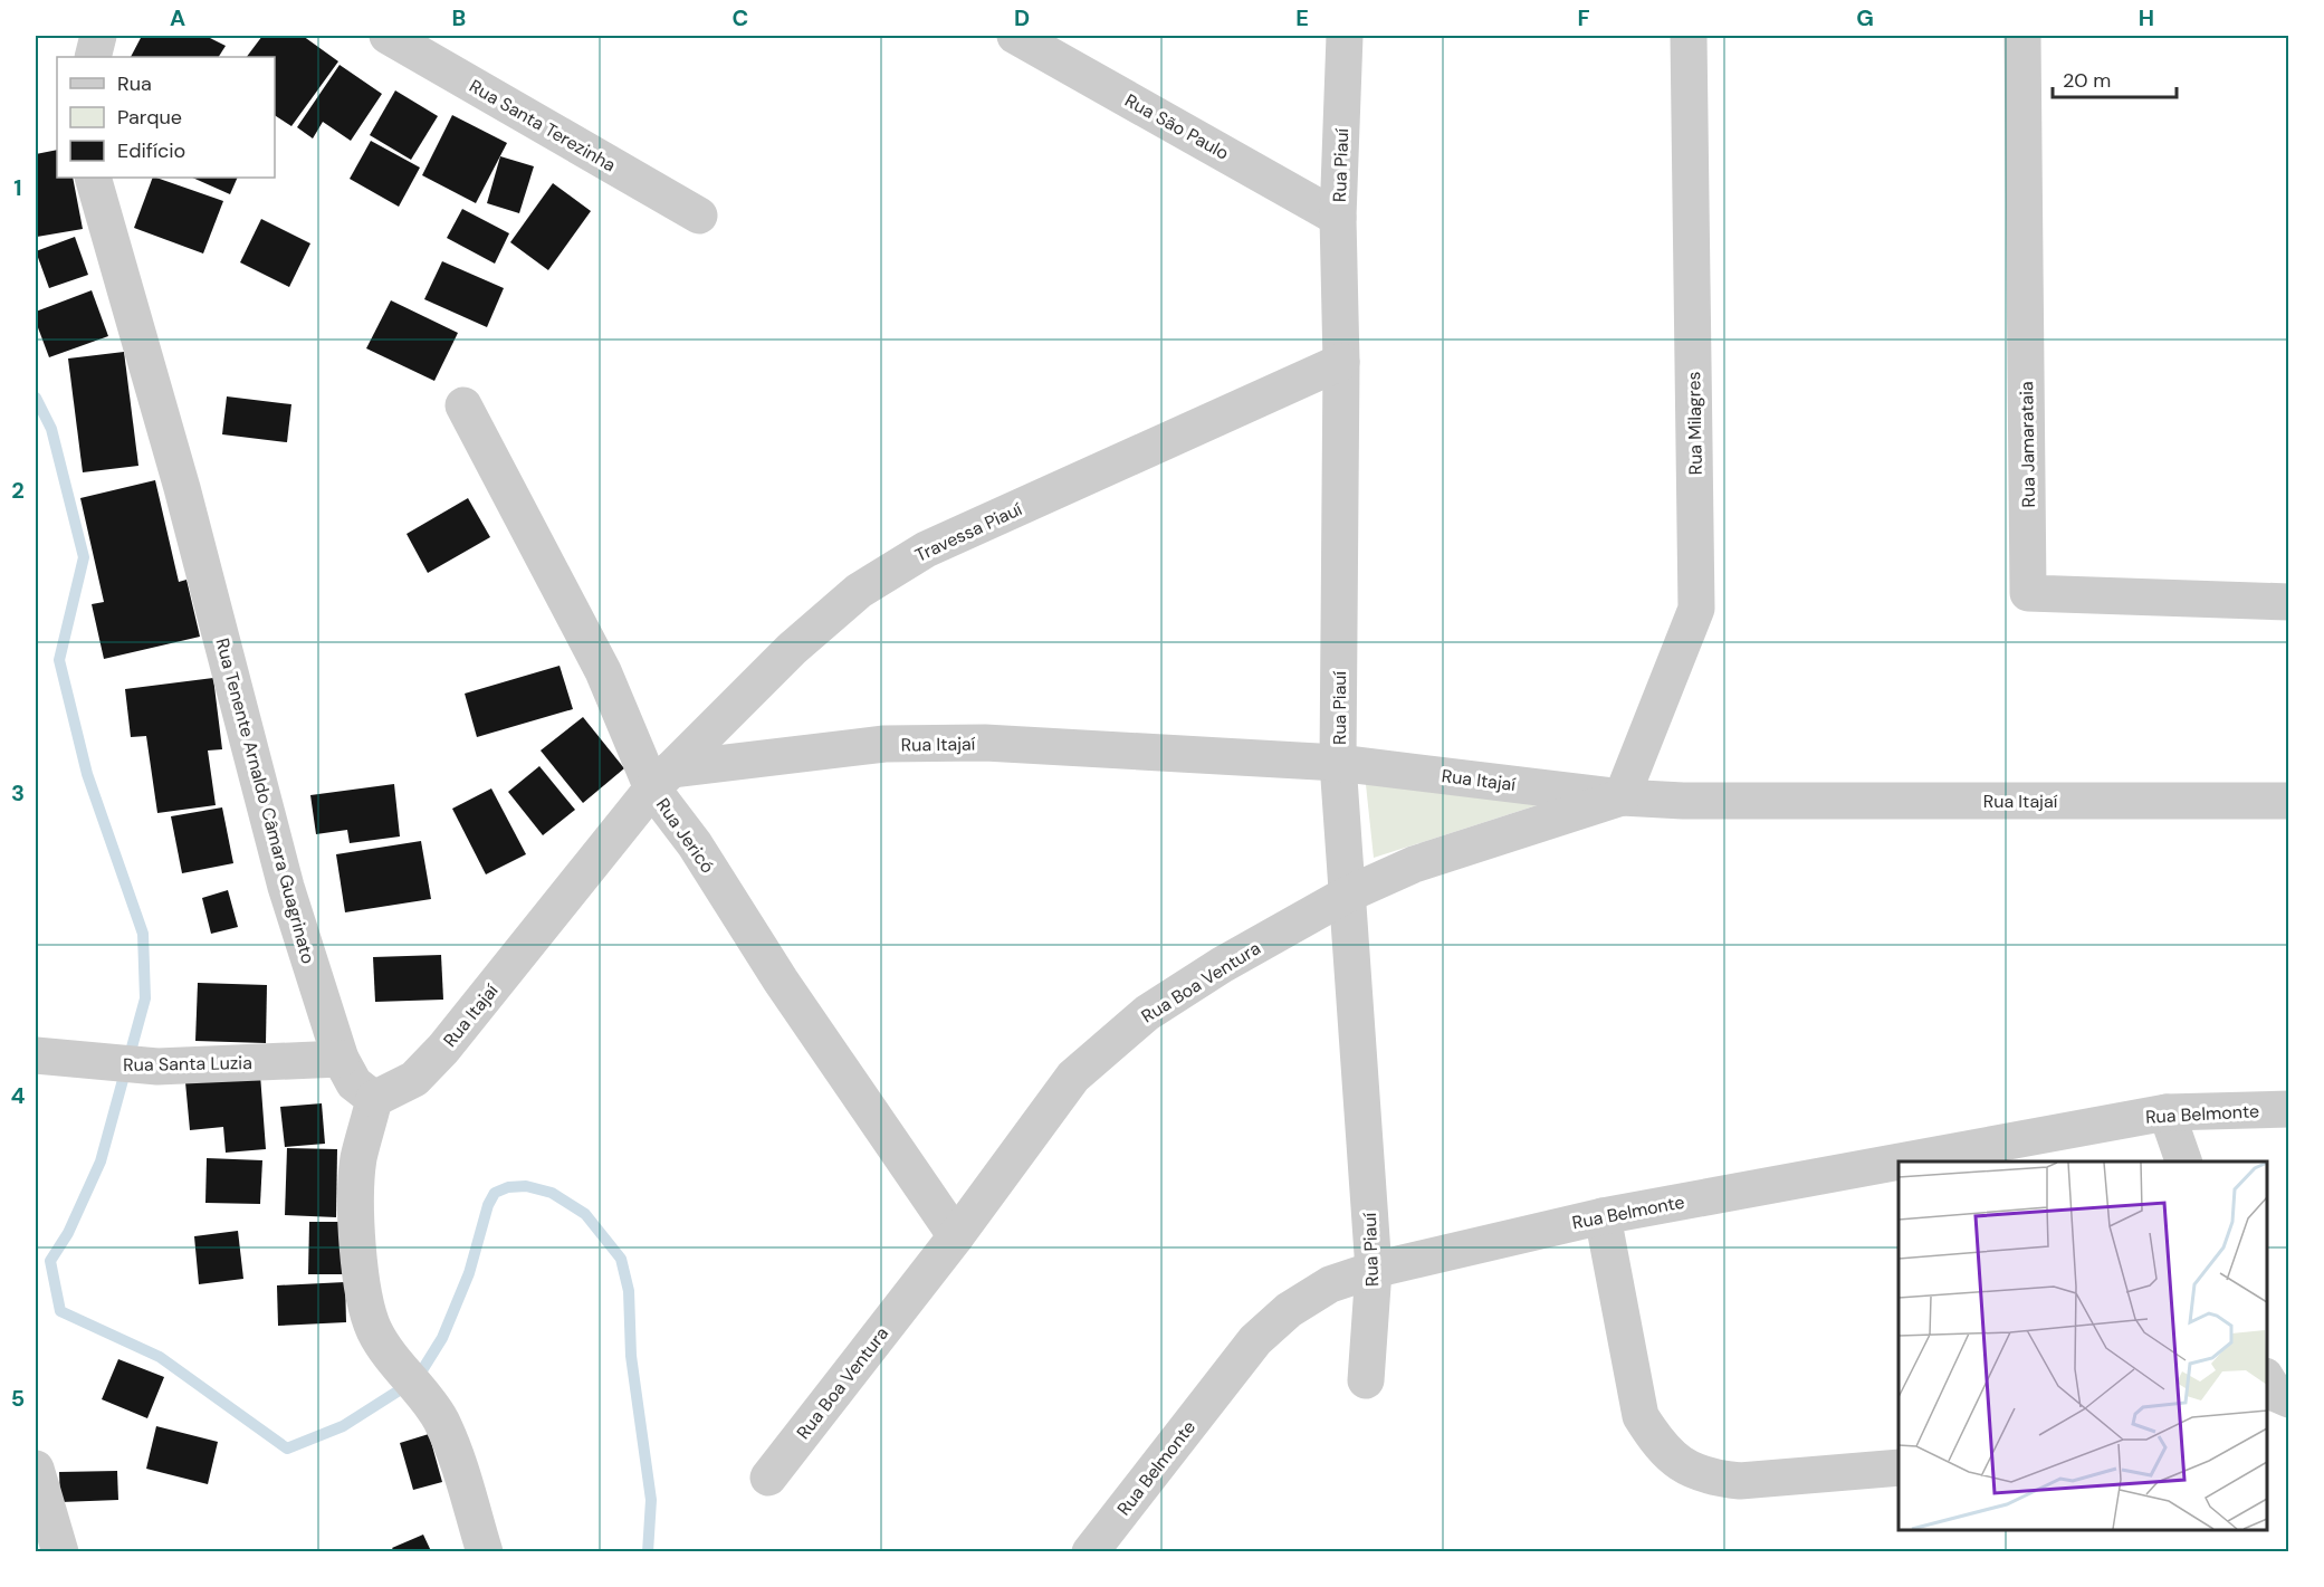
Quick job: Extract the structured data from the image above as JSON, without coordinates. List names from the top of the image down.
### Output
{
  "streets": {
    "street": [
      "Rua Santa Terezinha",
      "Rua São Paulo",
      "Rua Piauí",
      "Rua Milagres",
      "Rua Jamarataia",
      "Travessa Piauí",
      "Rua Itajaí",
      "Rua Tenente Arnaldo Câmara Guagrinato",
      "Rua Jericó",
      "Rua Boa Ventura",
      "Rua Santa Luzia",
      "Rua Belmonte"
    ]
  },
  "crossings": [
    ["Rua São Paulo", "Rua Piauí"],
    ["Rua Piauí", "Travessa Piauí"],
    ["Rua Piauí", "Rua Itajaí"],
    ["Rua Piauí", "Rua Boa Ventura"],
    ["Rua Piauí", "Rua Belmonte"],
    ["Rua Milagres", "Rua Itajaí"],
    ["Rua Milagres", "Rua Boa Ventura"],
    ["Travessa Piauí", "Rua Itajaí"],
    ["Travessa Piauí", "Rua Jericó"],
    ["Rua Itajaí", "Rua Tenente Arnaldo Câmara Guagrinato"],
    ["Rua Itajaí", "Rua Jericó"],
    ["Rua Itajaí", "Rua Boa Ventura"],
    ["Rua Tenente Arnaldo Câmara Guagrinato", "Rua Santa Luzia"],
    ["Rua Jericó", "Rua Boa Ventura"]
  ],
  "legend": ["Rua", "Parque", "Edifício"],
  "scale_bar": "20 m",
  "grid": {
    "columns": [
      "A",
      "B",
      "C",
      "D",
      "E",
      "F",
      "G",
      "H"
    ],
    "rows": [
      "1",
      "2",
      "3",
      "4",
      "5"
    ]
  }
}
